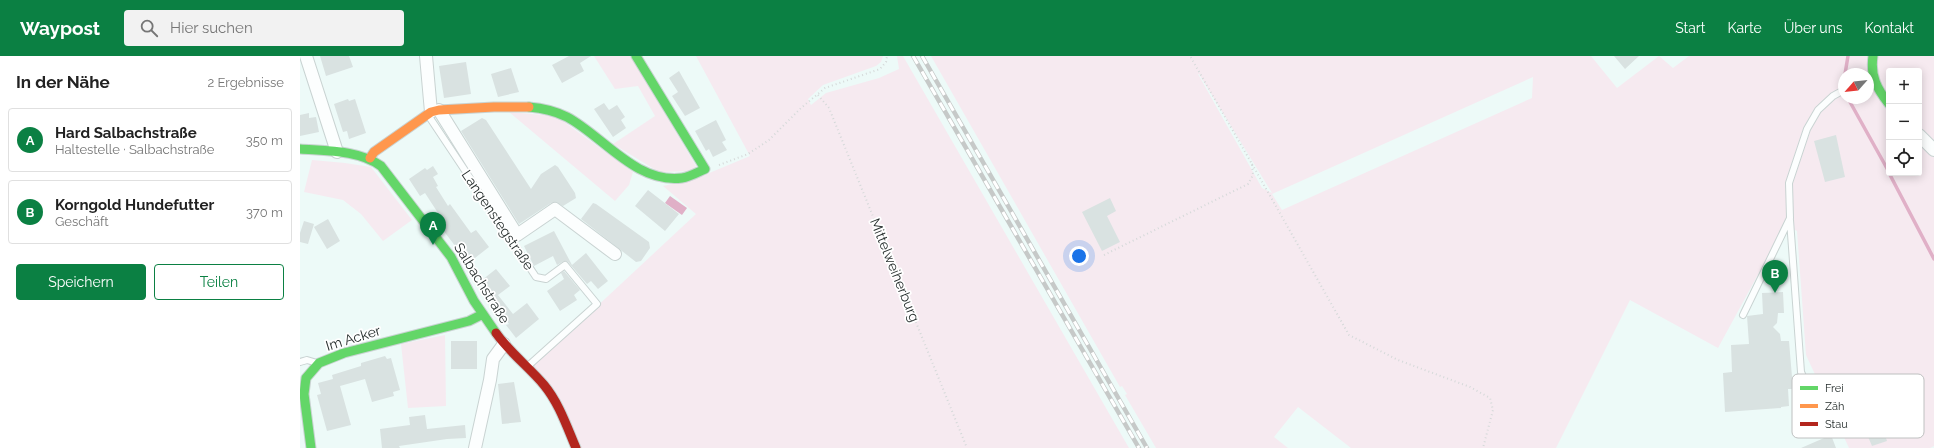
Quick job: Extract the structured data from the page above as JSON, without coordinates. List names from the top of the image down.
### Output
{
  "streets": {
    "street": ["Langenstegstraße", "Salbachstraße", "Im Acker"],
    "path": ["Mittelweiherburg"]
  },
  "crossings": [
    ["Langenstegstraße", "Salbachstraße"],
    ["Salbachstraße", "Im Acker"]
  ],
  "legend": ["Frei", "Zäh", "Stau"],
  "north": "bottom left",
  "page": {
    "header": "Waypost",
    "search": "Hier suchen",
    "nav": [
      "Start",
      "Karte",
      "Über uns",
      "Kontakt"
    ],
    "heading": ["In der Nähe", "2 Ergebnisse"],
    "map_buttons": ["+", "−"],
    "list": [
      {
        "mark": "A",
        "name": "Hard Salbachstraße",
        "note": "Haltestelle · Salbachstraße",
        "value": "350 m"
      },
      {
        "mark": "B",
        "name": "Korngold Hundefutter",
        "note": "Geschäft",
        "value": "370 m"
      }
    ],
    "pins": ["A", "B"],
    "buttons": ["Speichern", "Teilen"]
  }
}
